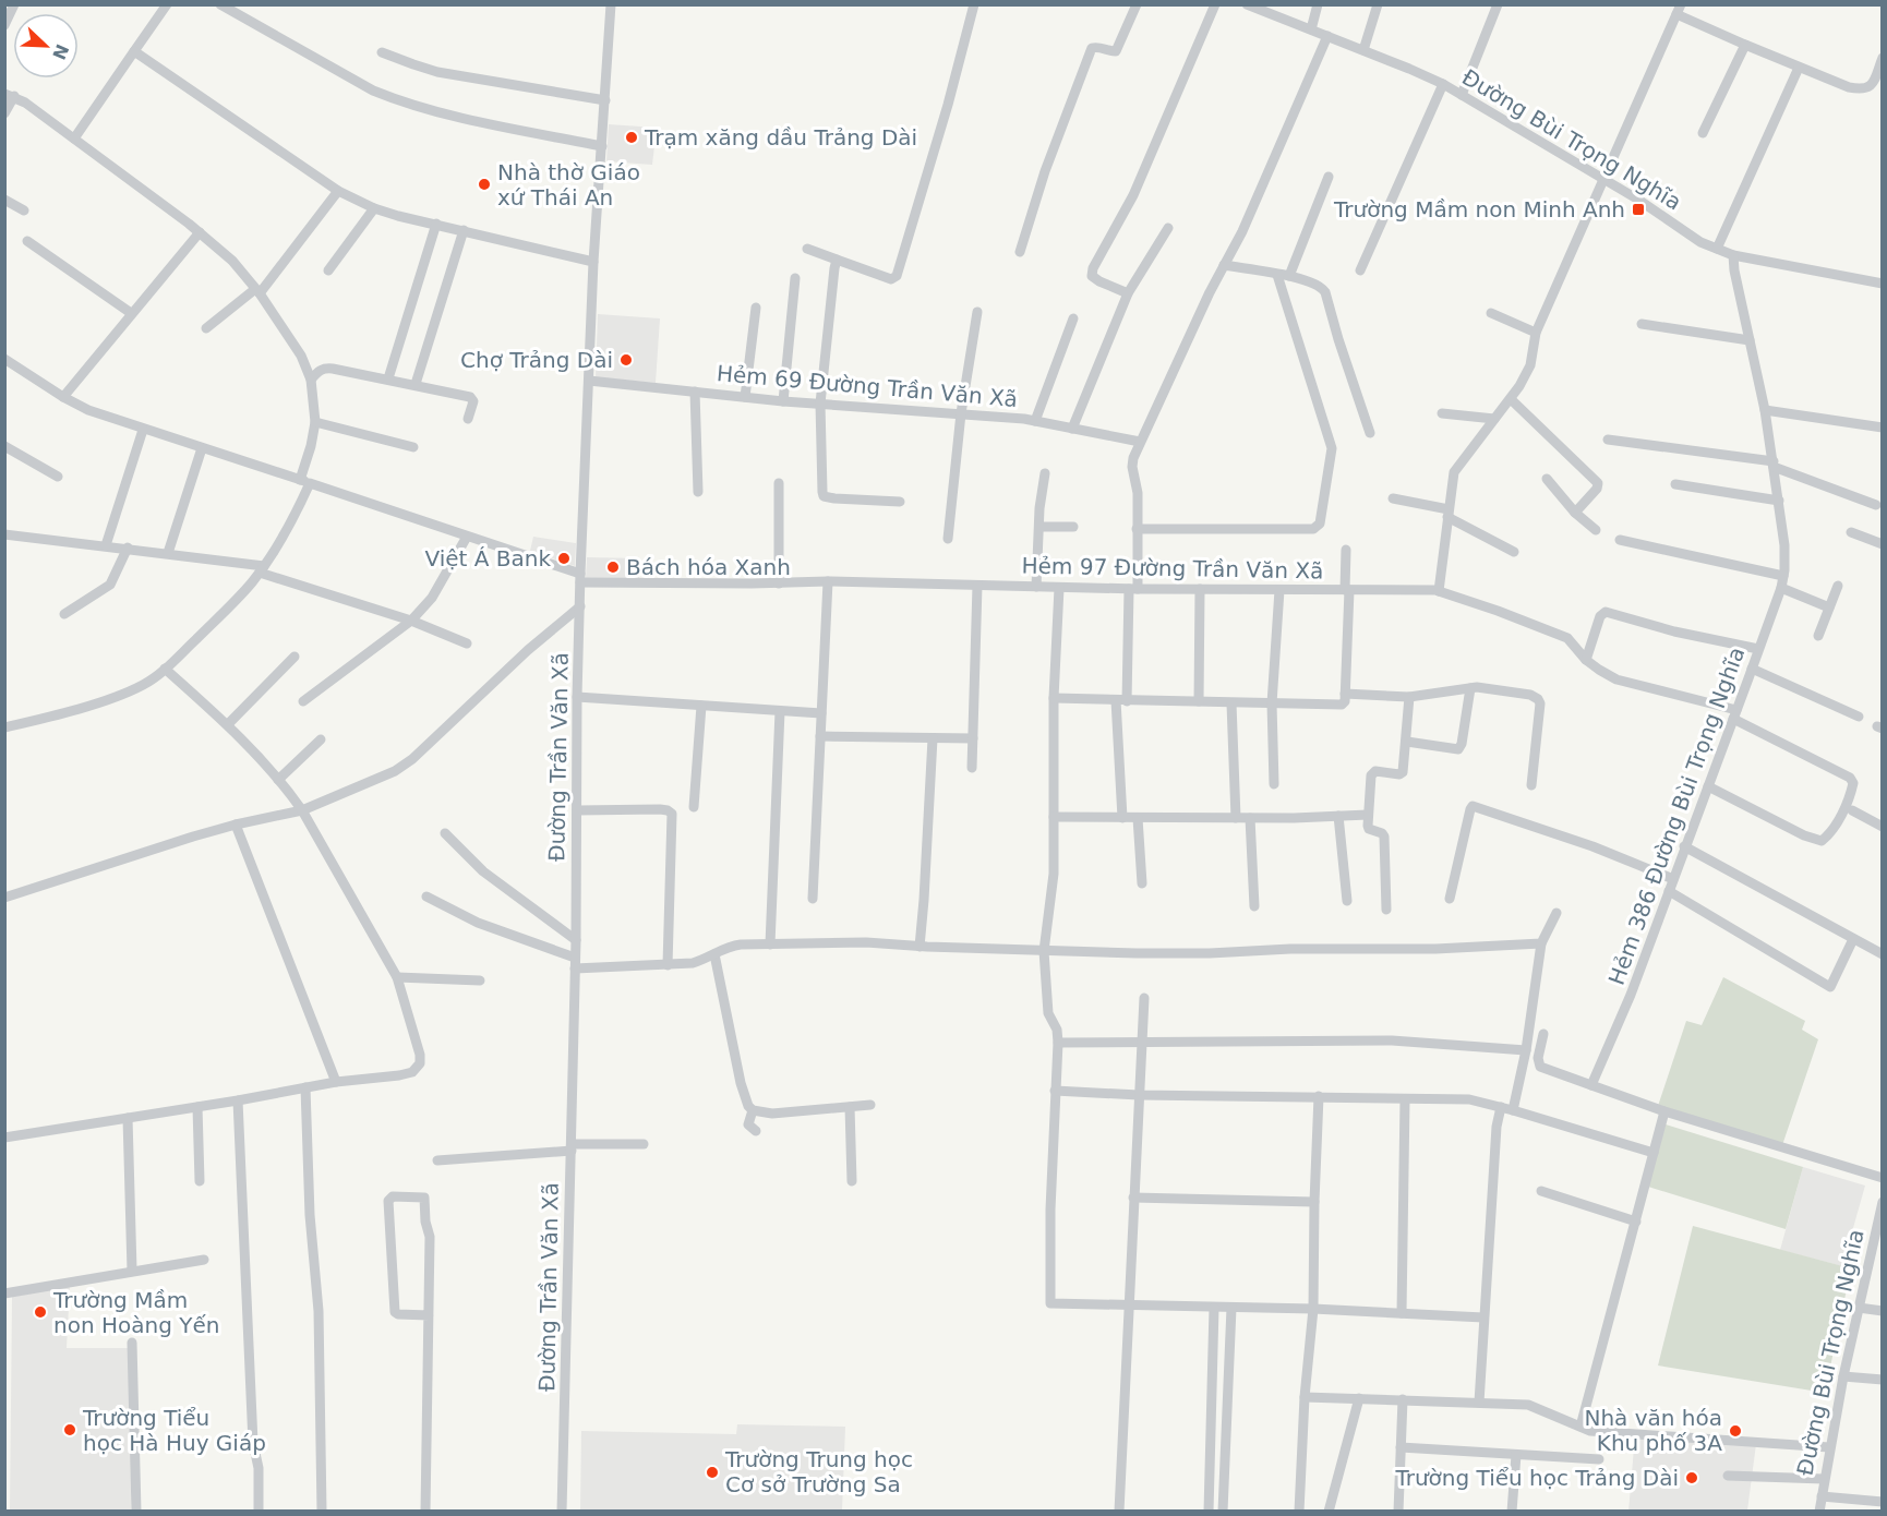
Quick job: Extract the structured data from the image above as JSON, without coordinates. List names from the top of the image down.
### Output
{
  "streets": {
    "street": [
      "Đường Bùi Trọng Nghĩa",
      "Hẻm 69 Đường Trần Văn Xã",
      "Hẻm 97 Đường Trần Văn Xã",
      "Đường Trần Văn Xã",
      "Hẻm 386 Đường Bùi Trọng Nghĩa"
    ]
  },
  "crossings": [
    ["Đường Bùi Trọng Nghĩa", "Hẻm 386 Đường Bùi Trọng Nghĩa"],
    ["Hẻm 69 Đường Trần Văn Xã", "Đường Trần Văn Xã"],
    ["Hẻm 97 Đường Trần Văn Xã", "Đường Trần Văn Xã"],
    ["Hẻm 97 Đường Trần Văn Xã", "Hẻm 386 Đường Bùi Trọng Nghĩa"]
  ],
  "places": {
    "other": [
      "Trạm xăng dầu Trảng Dài",
      "Nhà thờ Giáo xứ Thái An",
      "Chợ Trảng Dài",
      "Việt Á Bank",
      "Bách hóa Xanh",
      "Trường Mầm non Hoàng Yến",
      "Trường Tiểu học Hà Huy Giáp",
      "Nhà văn hóa Khu phố 3A",
      "Trường Trung học Cơ sở Trường Sa",
      "Trường Tiểu học Trảng Dài"
    ],
    "transit": ["Trường Mầm non Minh Anh"]
  },
  "north": "bottom right"
}
